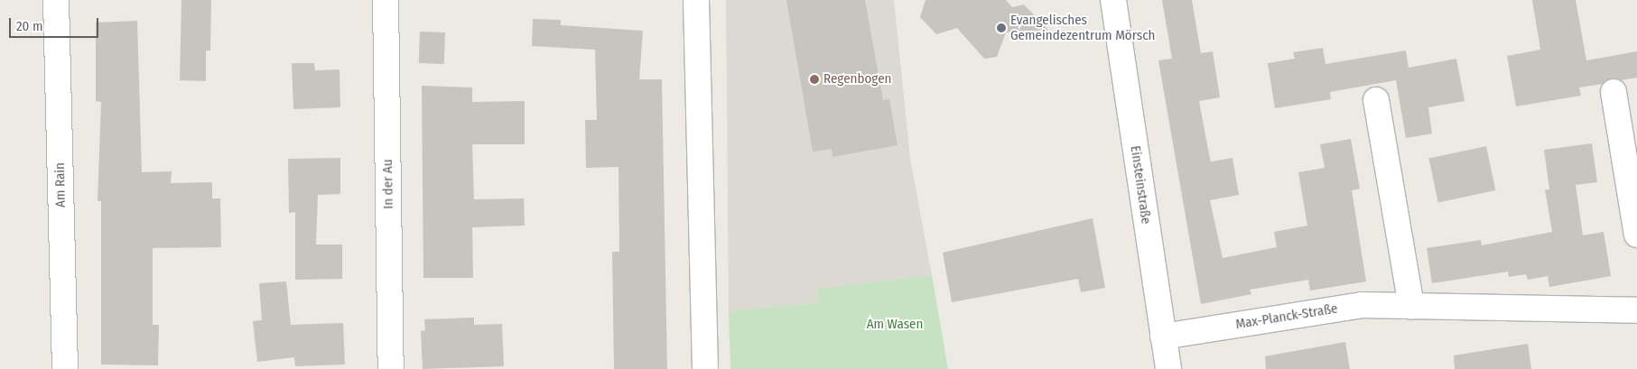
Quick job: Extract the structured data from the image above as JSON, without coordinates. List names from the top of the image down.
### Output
{
  "streets": {
    "street": [
      "In der Au",
      "Am Rain",
      "Einsteinstraße",
      "Max-Planck-Straße"
    ]
  },
  "crossings": [
    ["Einsteinstraße", "Max-Planck-Straße"]
  ],
  "parks": ["Am Wasen"],
  "places": ["Evangelisches Gemeindezentrum Mörsch", "Regenbogen"],
  "scale_bar": "20 m"
}
